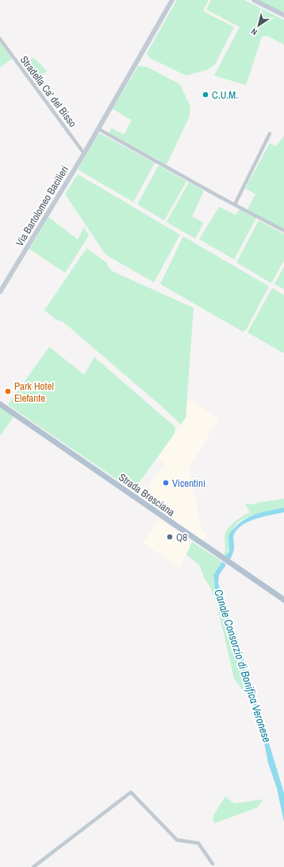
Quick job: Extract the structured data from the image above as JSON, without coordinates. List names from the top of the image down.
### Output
{
  "streets": {
    "main road": ["Strada Bresciana"],
    "street": ["Stradella Ca' del Bisso", "Via Bartolomeo Bacilieri"]
  },
  "crossings": [
    ["Stradella Ca' del Bisso", "Via Bartolomeo Bacilieri"]
  ],
  "water": ["Canale Consorzio di Bonifica Veronese"],
  "places": [
    "C.U.M.",
    "Park Hotel Elefante",
    "Vicentini",
    "Q8"
  ],
  "north": "bottom left"
}
